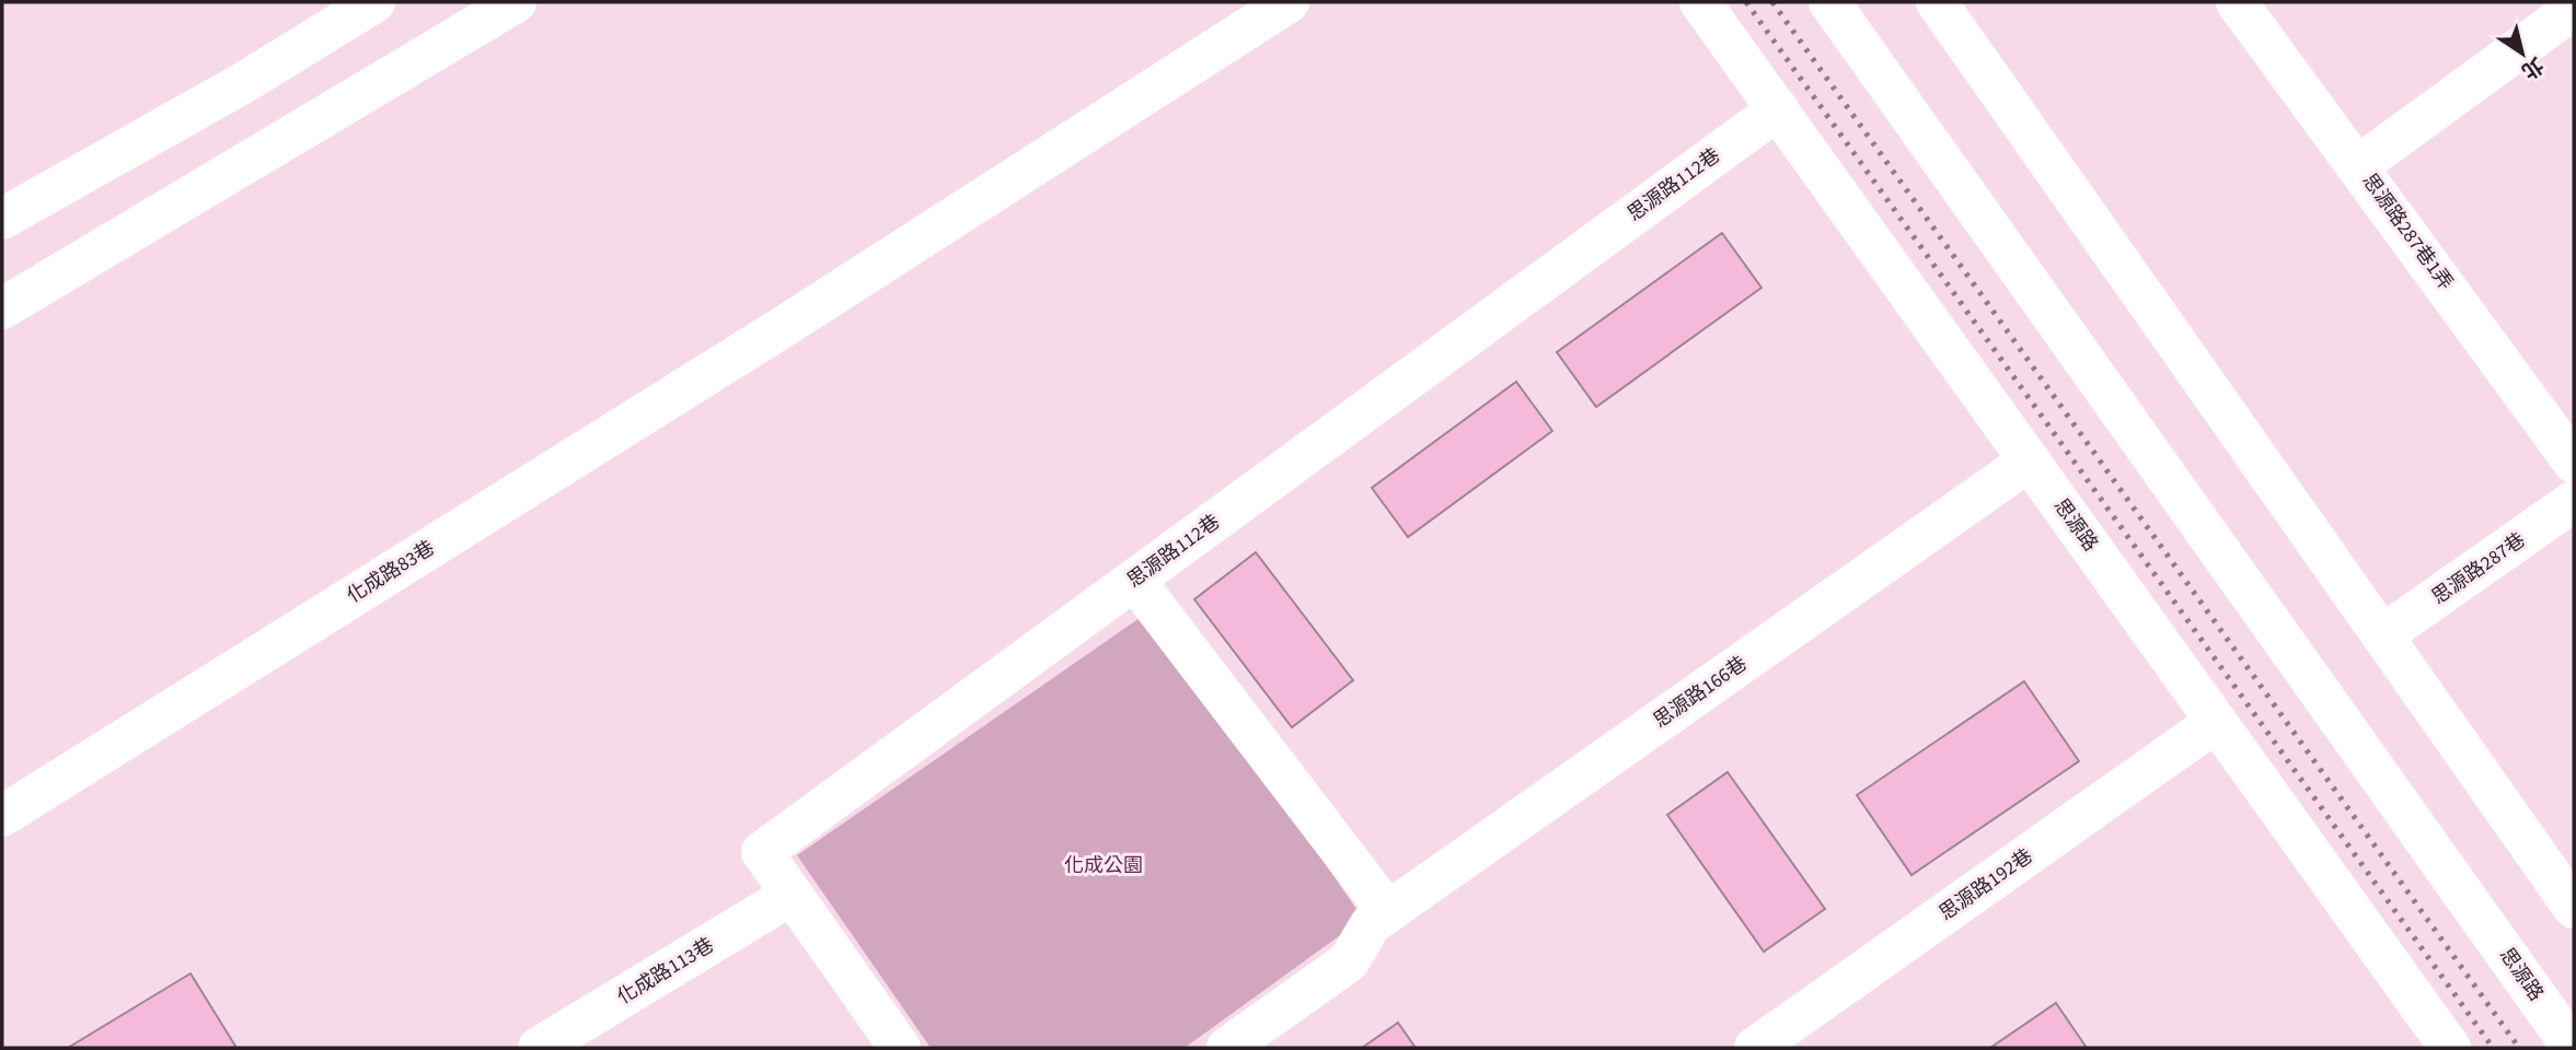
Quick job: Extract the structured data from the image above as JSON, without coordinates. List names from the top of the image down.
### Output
{
  "streets": {
    "street": [
      "思源路112巷",
      "思源路287巷1弄",
      "思源路",
      "思源路287巷",
      "化成路83巷",
      "思源路166巷",
      "思源路192巷",
      "化成路113巷"
    ]
  },
  "crossings": [
    ["思源路112巷", "思源路"],
    ["思源路112巷", "化成路113巷"],
    ["思源路", "思源路166巷"],
    ["思源路", "思源路192巷"]
  ],
  "parks": ["化成公園"],
  "north": "bottom right"
}
